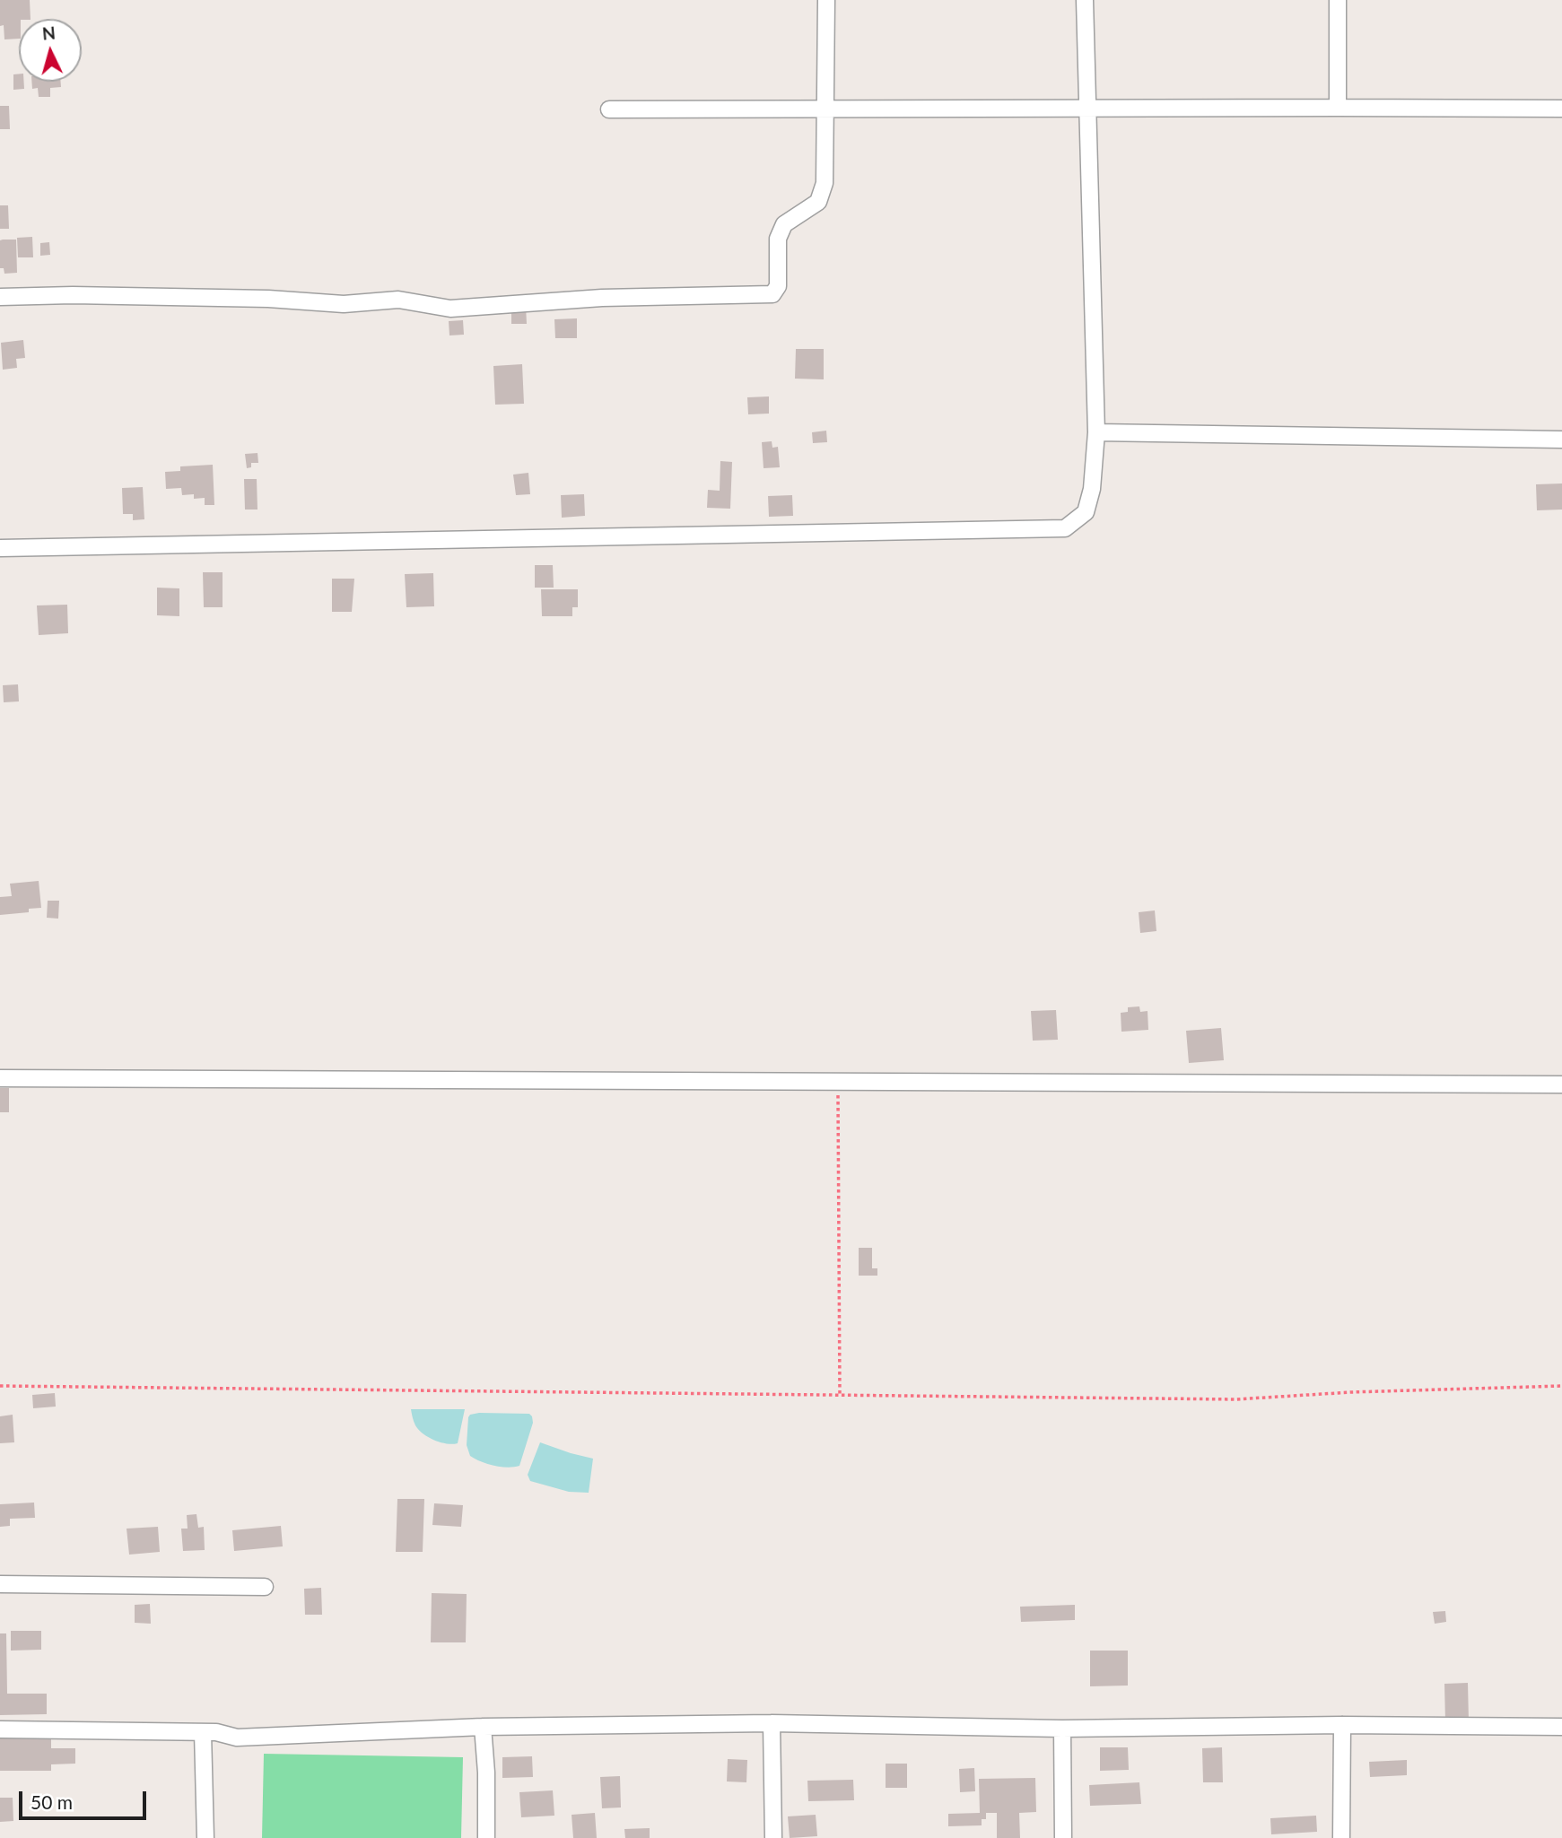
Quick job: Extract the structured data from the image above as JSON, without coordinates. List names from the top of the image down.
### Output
{
  "scale_bar": "50 m",
  "north": "top"
}
